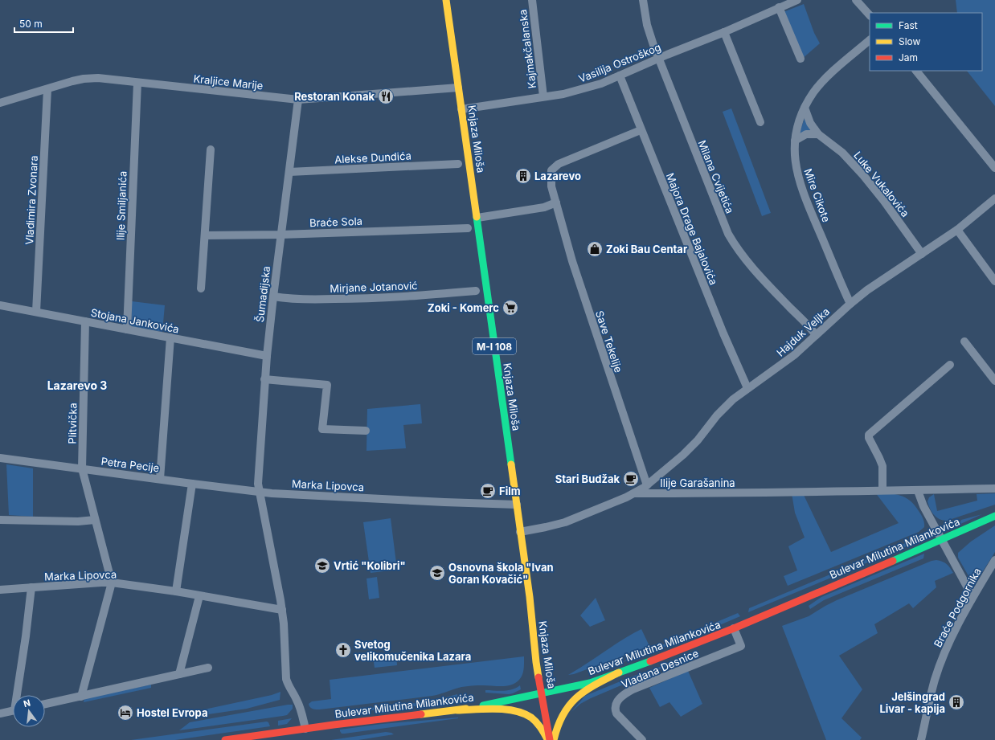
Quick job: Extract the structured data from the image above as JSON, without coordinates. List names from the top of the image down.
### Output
{
  "streets": {
    "main road": ["Knjaza Miloša", "M-I 108", "Bulevar Milutina Milankovića"],
    "street": [
      "Kajmakčalanska",
      "Vasilija Ostroškog",
      "Kraljice Marije",
      "Alekse Dundića",
      "Milana Cvijetića",
      "Luke Vukalovića",
      "Mire Cikote",
      "Vladimira Zvonara",
      "Ilije Smiljanića",
      "Braće Sola",
      "Majora Drage Bajalovića",
      "Mirjane Jotanović",
      "Šumadijska",
      "Stojana Jankovića",
      "Hajduk Veljka",
      "Save Tekelije",
      "Plitvička",
      "Petra Pecije",
      "Ilije Garašanina",
      "Marka Lipovca",
      "Braće Podgornika",
      "Vladana Desnice"
    ]
  },
  "crossings": [
    ["Kajmakčalanska", "Vasilija Ostroškog"],
    ["Vasilija Ostroškog", "Knjaza Miloša"],
    ["Vasilija Ostroškog", "Milana Cvijetića"],
    ["Vasilija Ostroškog", "Majora Drage Bajalovića"],
    ["Kraljice Marije", "Knjaza Miloša"],
    ["Kraljice Marije", "Vladimira Zvonara"],
    ["Kraljice Marije", "Ilije Smiljanića"],
    ["Kraljice Marije", "Šumadijska"],
    ["Knjaza Miloša", "Ilije Garašanina"],
    ["Knjaza Miloša", "Marka Lipovca"],
    ["Knjaza Miloša", "Bulevar Milutina Milankovića"],
    ["Alekse Dundića", "Šumadijska"],
    ["Milana Cvijetića", "Hajduk Veljka"],
    ["Luke Vukalovića", "Mire Cikote"],
    ["Luke Vukalovića", "Hajduk Veljka"],
    ["Mire Cikote", "Hajduk Veljka"],
    ["Vladimira Zvonara", "Stojana Jankovića"],
    ["Ilije Smiljanića", "Stojana Jankovića"],
    ["Braće Sola", "Šumadijska"],
    ["Majora Drage Bajalovića", "Hajduk Veljka"],
    ["Majora Drage Bajalovića", "Save Tekelije"],
    ["Mirjane Jotanović", "Šumadijska"],
    ["Šumadijska", "Stojana Jankovića"],
    ["Šumadijska", "Petra Pecije"],
    ["Šumadijska", "Marka Lipovca"],
    ["Stojana Jankovića", "Plitvička"],
    ["Hajduk Veljka", "Save Tekelije"],
    ["Hajduk Veljka", "Ilije Garašanina"],
    ["Plitvička", "Petra Pecije"],
    ["Plitvička", "Marka Lipovca"],
    ["Petra Pecije", "Marka Lipovca"],
    ["Bulevar Milutina Milankovića", "Vladana Desnice"]
  ],
  "districts": ["Lazarevo 3"],
  "places": {
    "restaurant": ["Restoran Konak"],
    "building": ["Lazarevo", "Jelšingrad Livar - kapija"],
    "shop": ["Zoki Bau Centar"],
    "supermarket": ["Zoki - Komerc"],
    "cafe": ["Stari Budžak", "Film"],
    "school or university": ["Vrtić \"Kolibri\"", "Osnovna škola \"Ivan Goran Kovačić\""],
    "church": ["Svetog velikomučenika Lazara"],
    "hotel": ["Hostel Evropa"]
  },
  "legend": ["Fast", "Slow", "Jam"],
  "scale_bar": "50 m",
  "north": "top"
}
